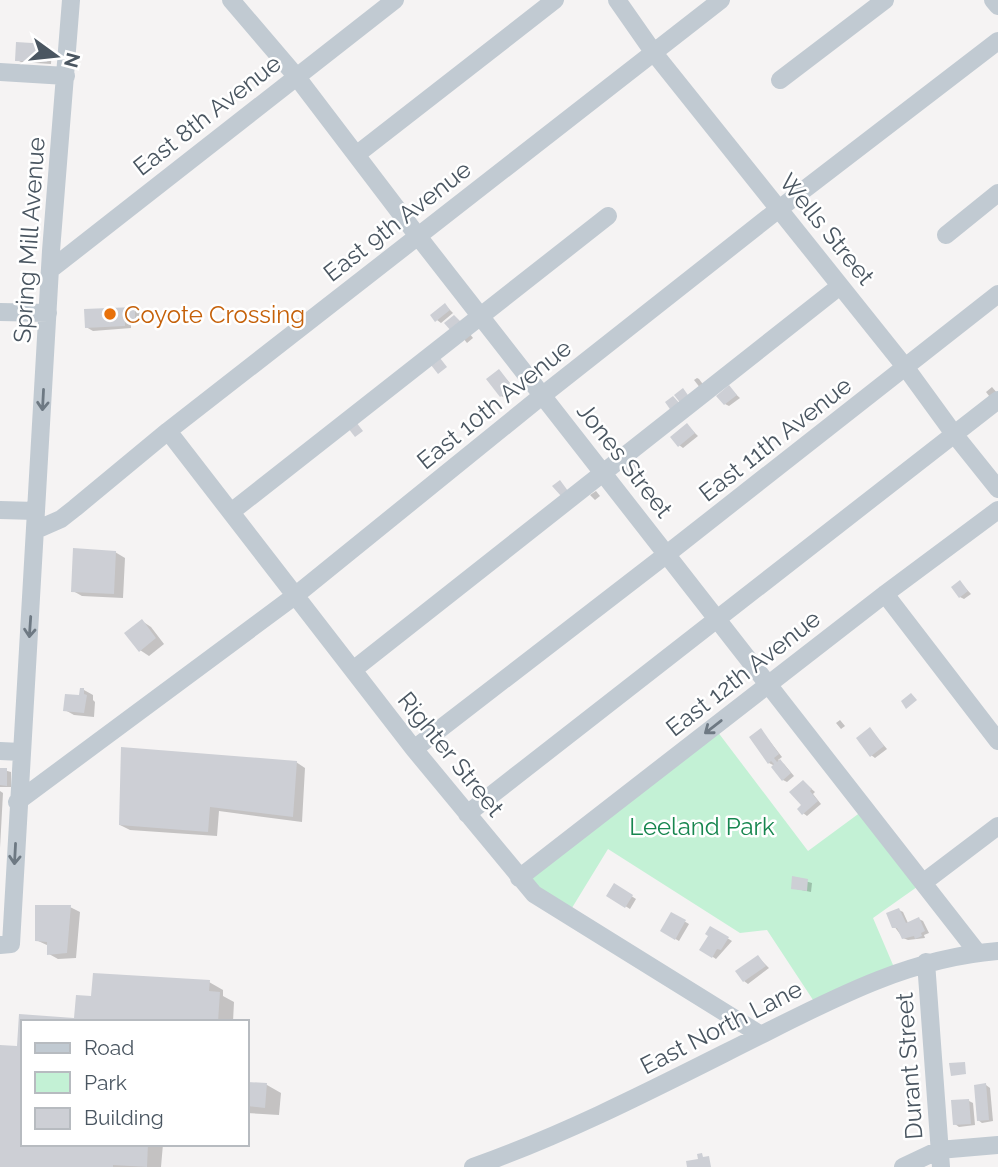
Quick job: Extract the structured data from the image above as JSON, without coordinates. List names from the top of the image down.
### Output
{
  "streets": {
    "street": [
      "East 8th Avenue",
      "East 9th Avenue",
      "Wells Street",
      "Spring Mill Avenue",
      "East 10th Avenue",
      "East 11th Avenue",
      "Jones Street",
      "East 12th Avenue",
      "Righter Street",
      "East North Lane",
      "Durant Street"
    ]
  },
  "crossings": [
    ["East 8th Avenue", "Spring Mill Avenue"],
    ["East 8th Avenue", "Jones Street"],
    ["East 9th Avenue", "Wells Street"],
    ["East 9th Avenue", "Spring Mill Avenue"],
    ["East 9th Avenue", "Jones Street"],
    ["East 9th Avenue", "Righter Street"],
    ["Wells Street", "East 10th Avenue"],
    ["Wells Street", "East 11th Avenue"],
    ["Spring Mill Avenue", "East 10th Avenue"],
    ["East 10th Avenue", "Jones Street"],
    ["East 10th Avenue", "Righter Street"],
    ["East 11th Avenue", "Jones Street"],
    ["East 11th Avenue", "Righter Street"],
    ["Jones Street", "East 12th Avenue"],
    ["Jones Street", "East North Lane"],
    ["East 12th Avenue", "Righter Street"],
    ["Righter Street", "East North Lane"],
    ["East North Lane", "Durant Street"]
  ],
  "one_way": ["Spring Mill Avenue"],
  "parks": ["Leeland Park"],
  "places": ["Coyote Crossing"],
  "legend": ["Road", "Park", "Building"],
  "north": "right"
}
